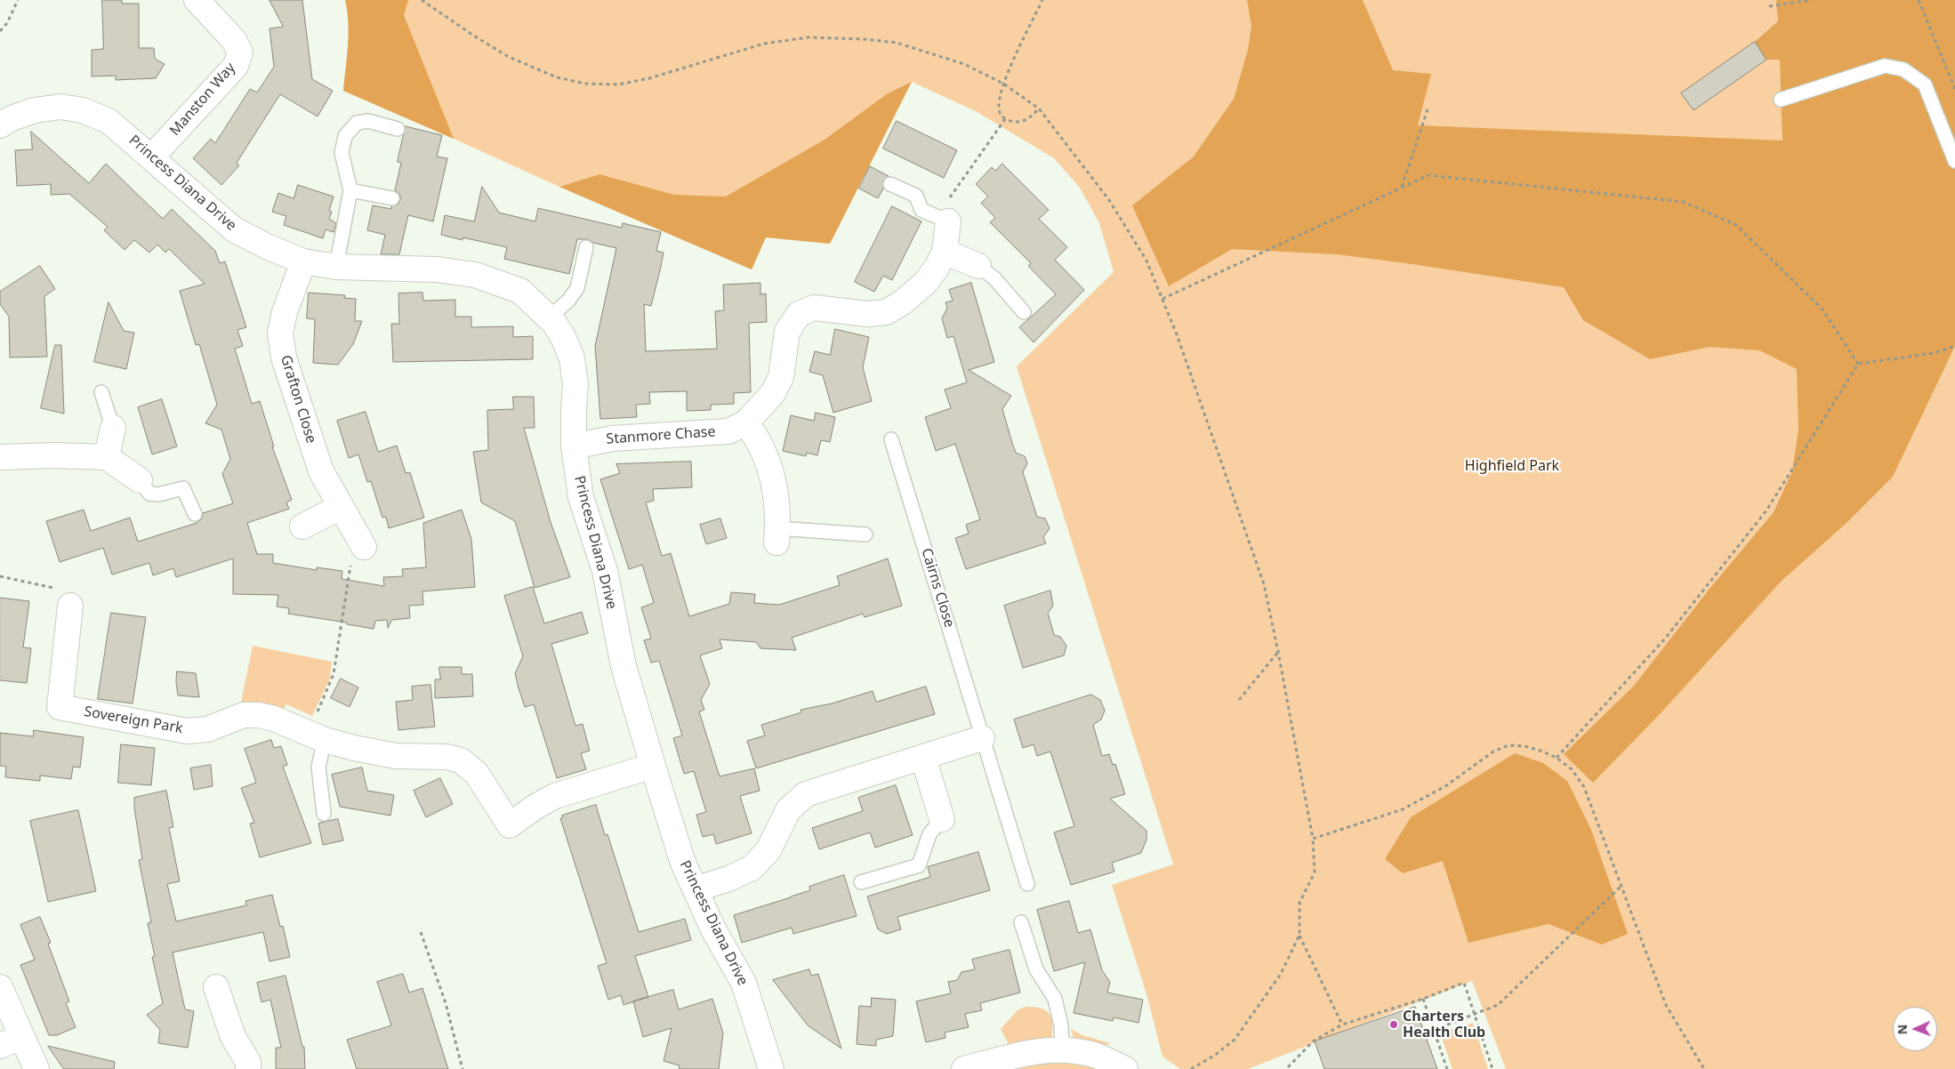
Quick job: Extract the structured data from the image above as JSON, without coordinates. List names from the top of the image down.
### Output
{
  "streets": {
    "street": [
      "Manston Way",
      "Princess Diana Drive",
      "Grafton Close",
      "Stanmore Chase",
      "Sovereign Park"
    ],
    "lane": ["Cairns Close"]
  },
  "crossings": [
    ["Manston Way", "Princess Diana Drive"],
    ["Princess Diana Drive", "Grafton Close"],
    ["Princess Diana Drive", "Stanmore Chase"],
    ["Princess Diana Drive", "Sovereign Park"]
  ],
  "parks": ["Highfield Park"],
  "places": ["Charters Health Club"],
  "north": "left"
}
